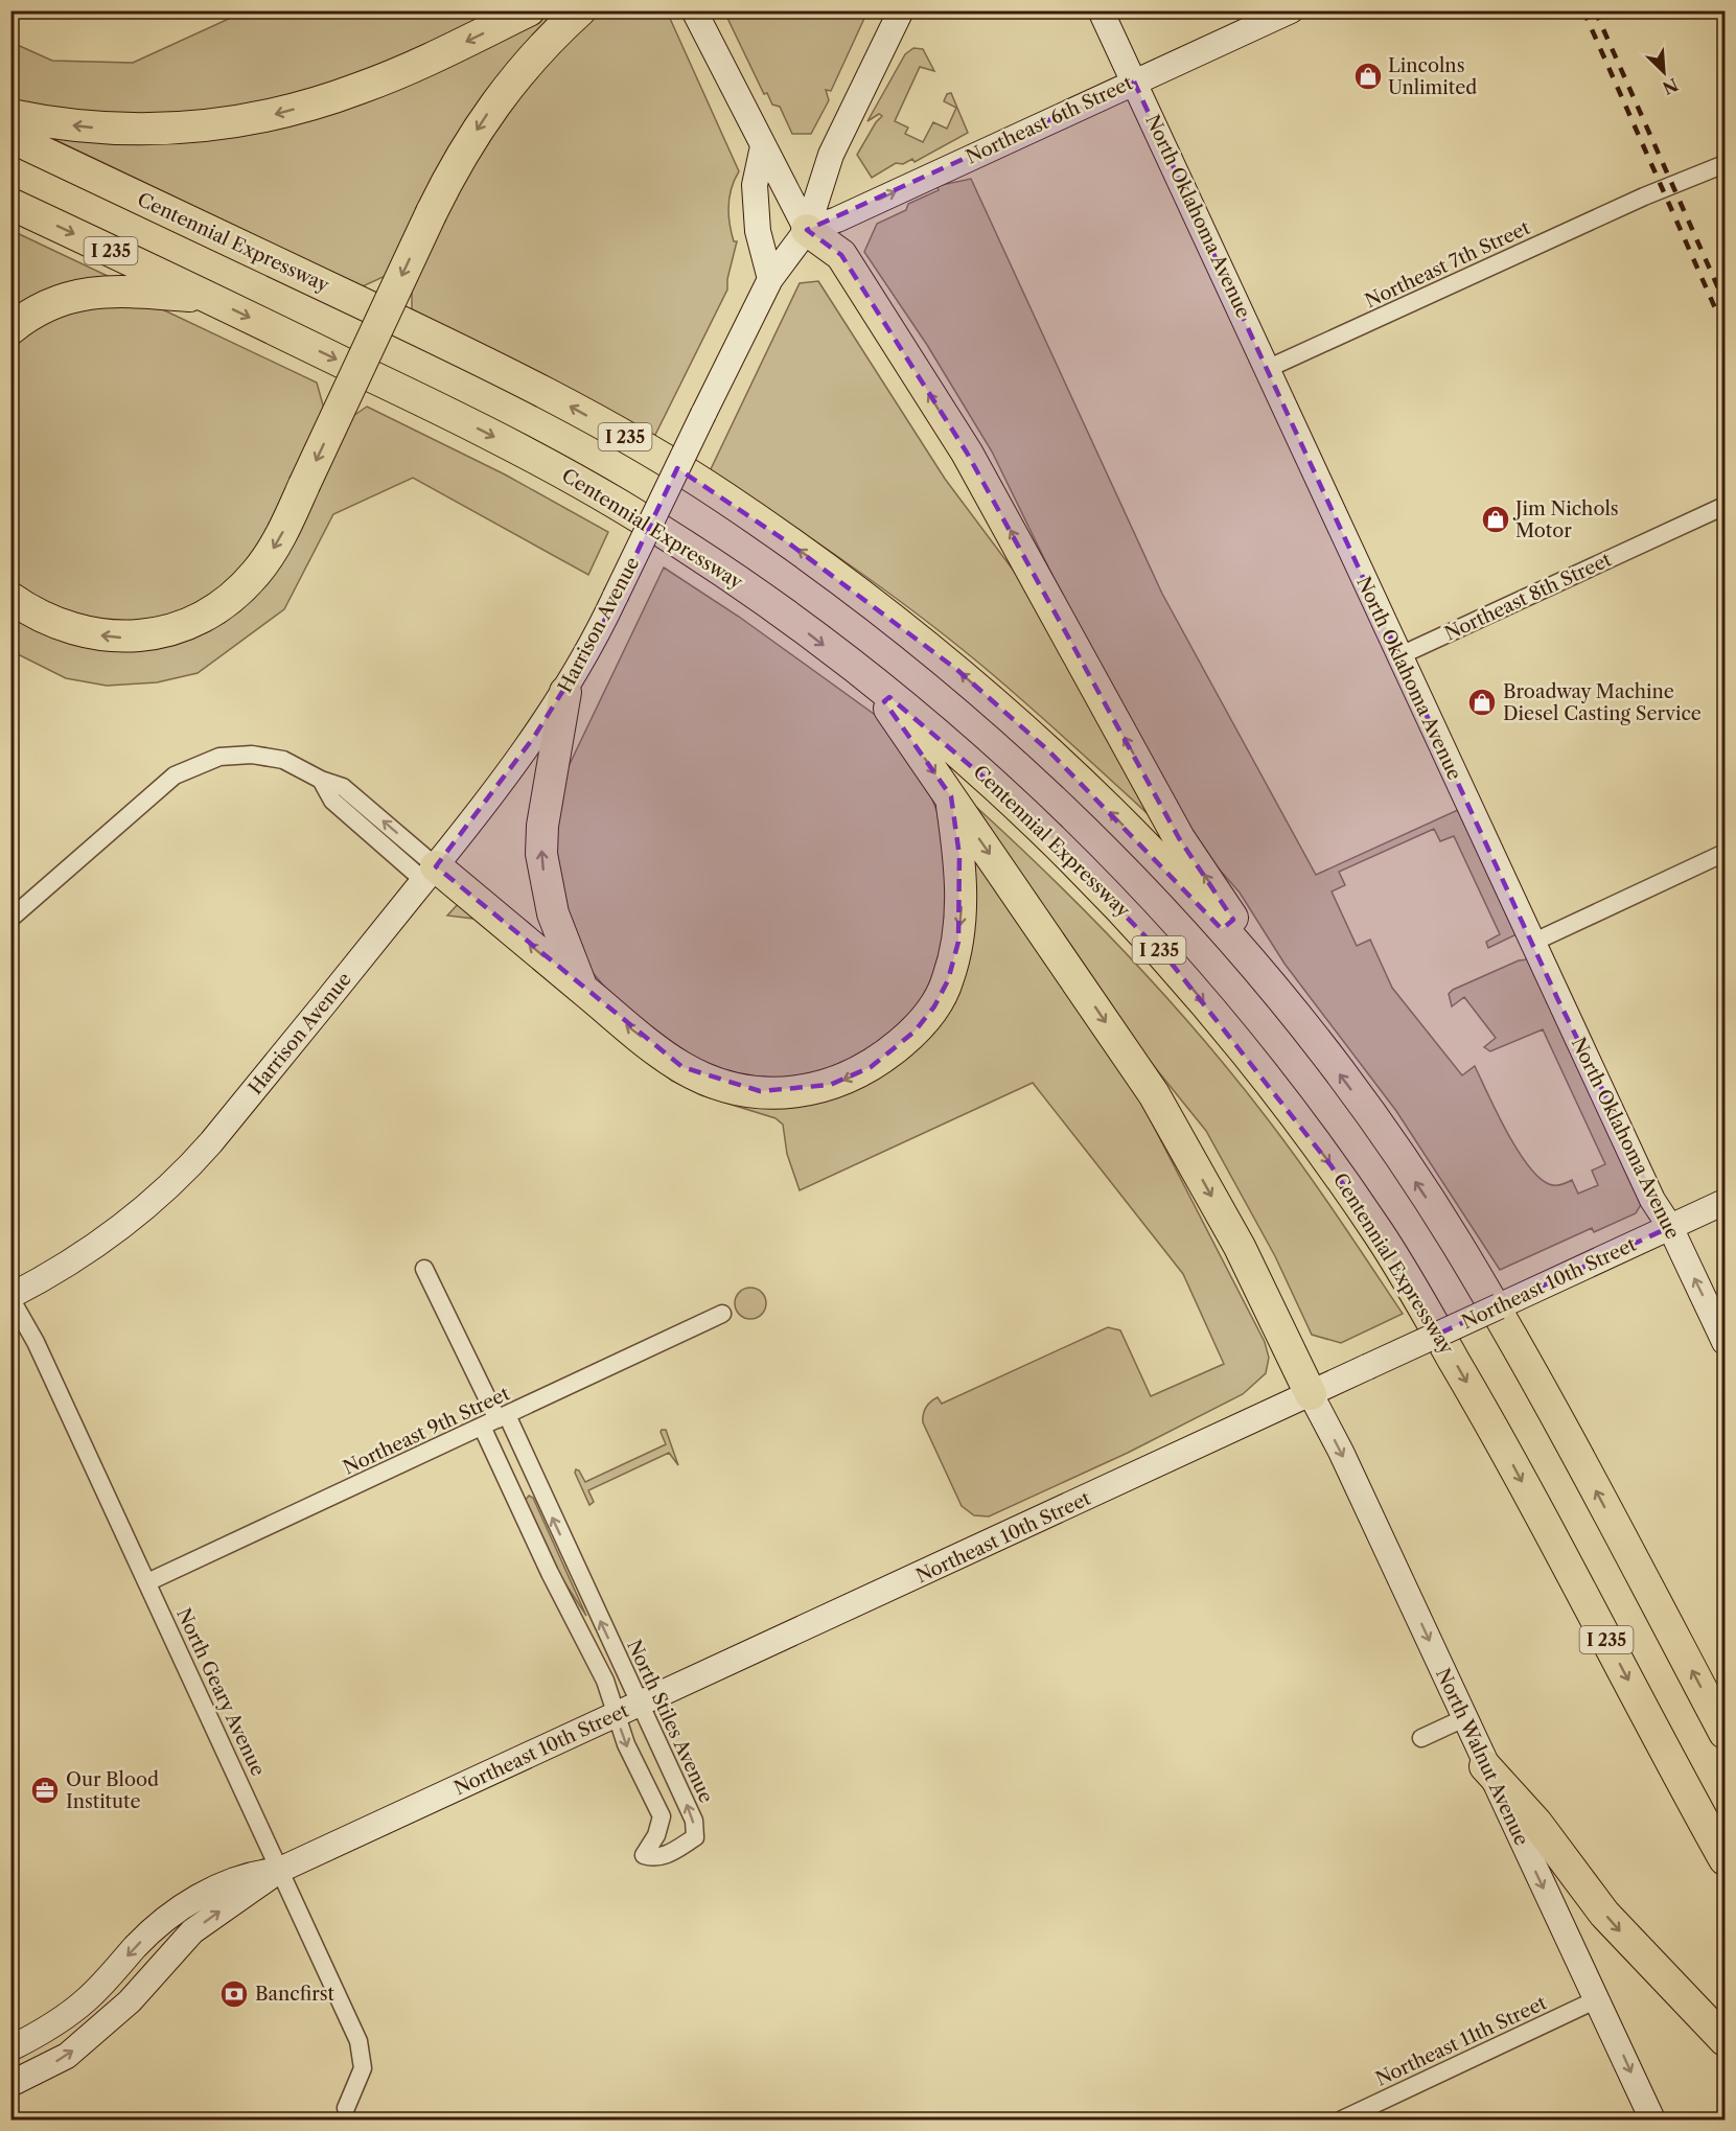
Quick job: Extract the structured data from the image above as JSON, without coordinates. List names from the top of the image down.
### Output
{
  "streets": {
    "highway": ["Centennial Expressway", "I 235"],
    "main road": [
      "Northeast 6th Street",
      "North Oklahoma Avenue",
      "Harrison Avenue",
      "Northeast 10th Street",
      "North Walnut Avenue"
    ],
    "street": [
      "Northeast 7th Street",
      "Northeast 8th Street",
      "Northeast 9th Street",
      "North Geary Avenue",
      "North Stiles Avenue",
      "Northeast 11th Street"
    ]
  },
  "crossings": [
    ["Northeast 6th Street", "North Oklahoma Avenue"],
    ["Northeast 6th Street", "Harrison Avenue"],
    ["North Oklahoma Avenue", "Northeast 7th Street"],
    ["North Oklahoma Avenue", "Northeast 8th Street"],
    ["North Oklahoma Avenue", "Northeast 10th Street"],
    ["Harrison Avenue", "North Geary Avenue"],
    ["Northeast 10th Street", "North Geary Avenue"],
    ["Northeast 10th Street", "North Stiles Avenue"],
    ["Northeast 10th Street", "North Walnut Avenue"],
    ["Northeast 9th Street", "North Geary Avenue"],
    ["Northeast 9th Street", "North Stiles Avenue"],
    ["North Walnut Avenue", "Northeast 11th Street"]
  ],
  "one_way": ["Northeast 6th Street", "North Walnut Avenue"],
  "places": {
    "shop": ["Lincolns Unlimited", "Jim Nichols Motor", "Broadway Machine Diesel Casting Service"],
    "office": ["Our Blood Institute"],
    "bank": ["Bancfirst"]
  },
  "north": "bottom right"
}
